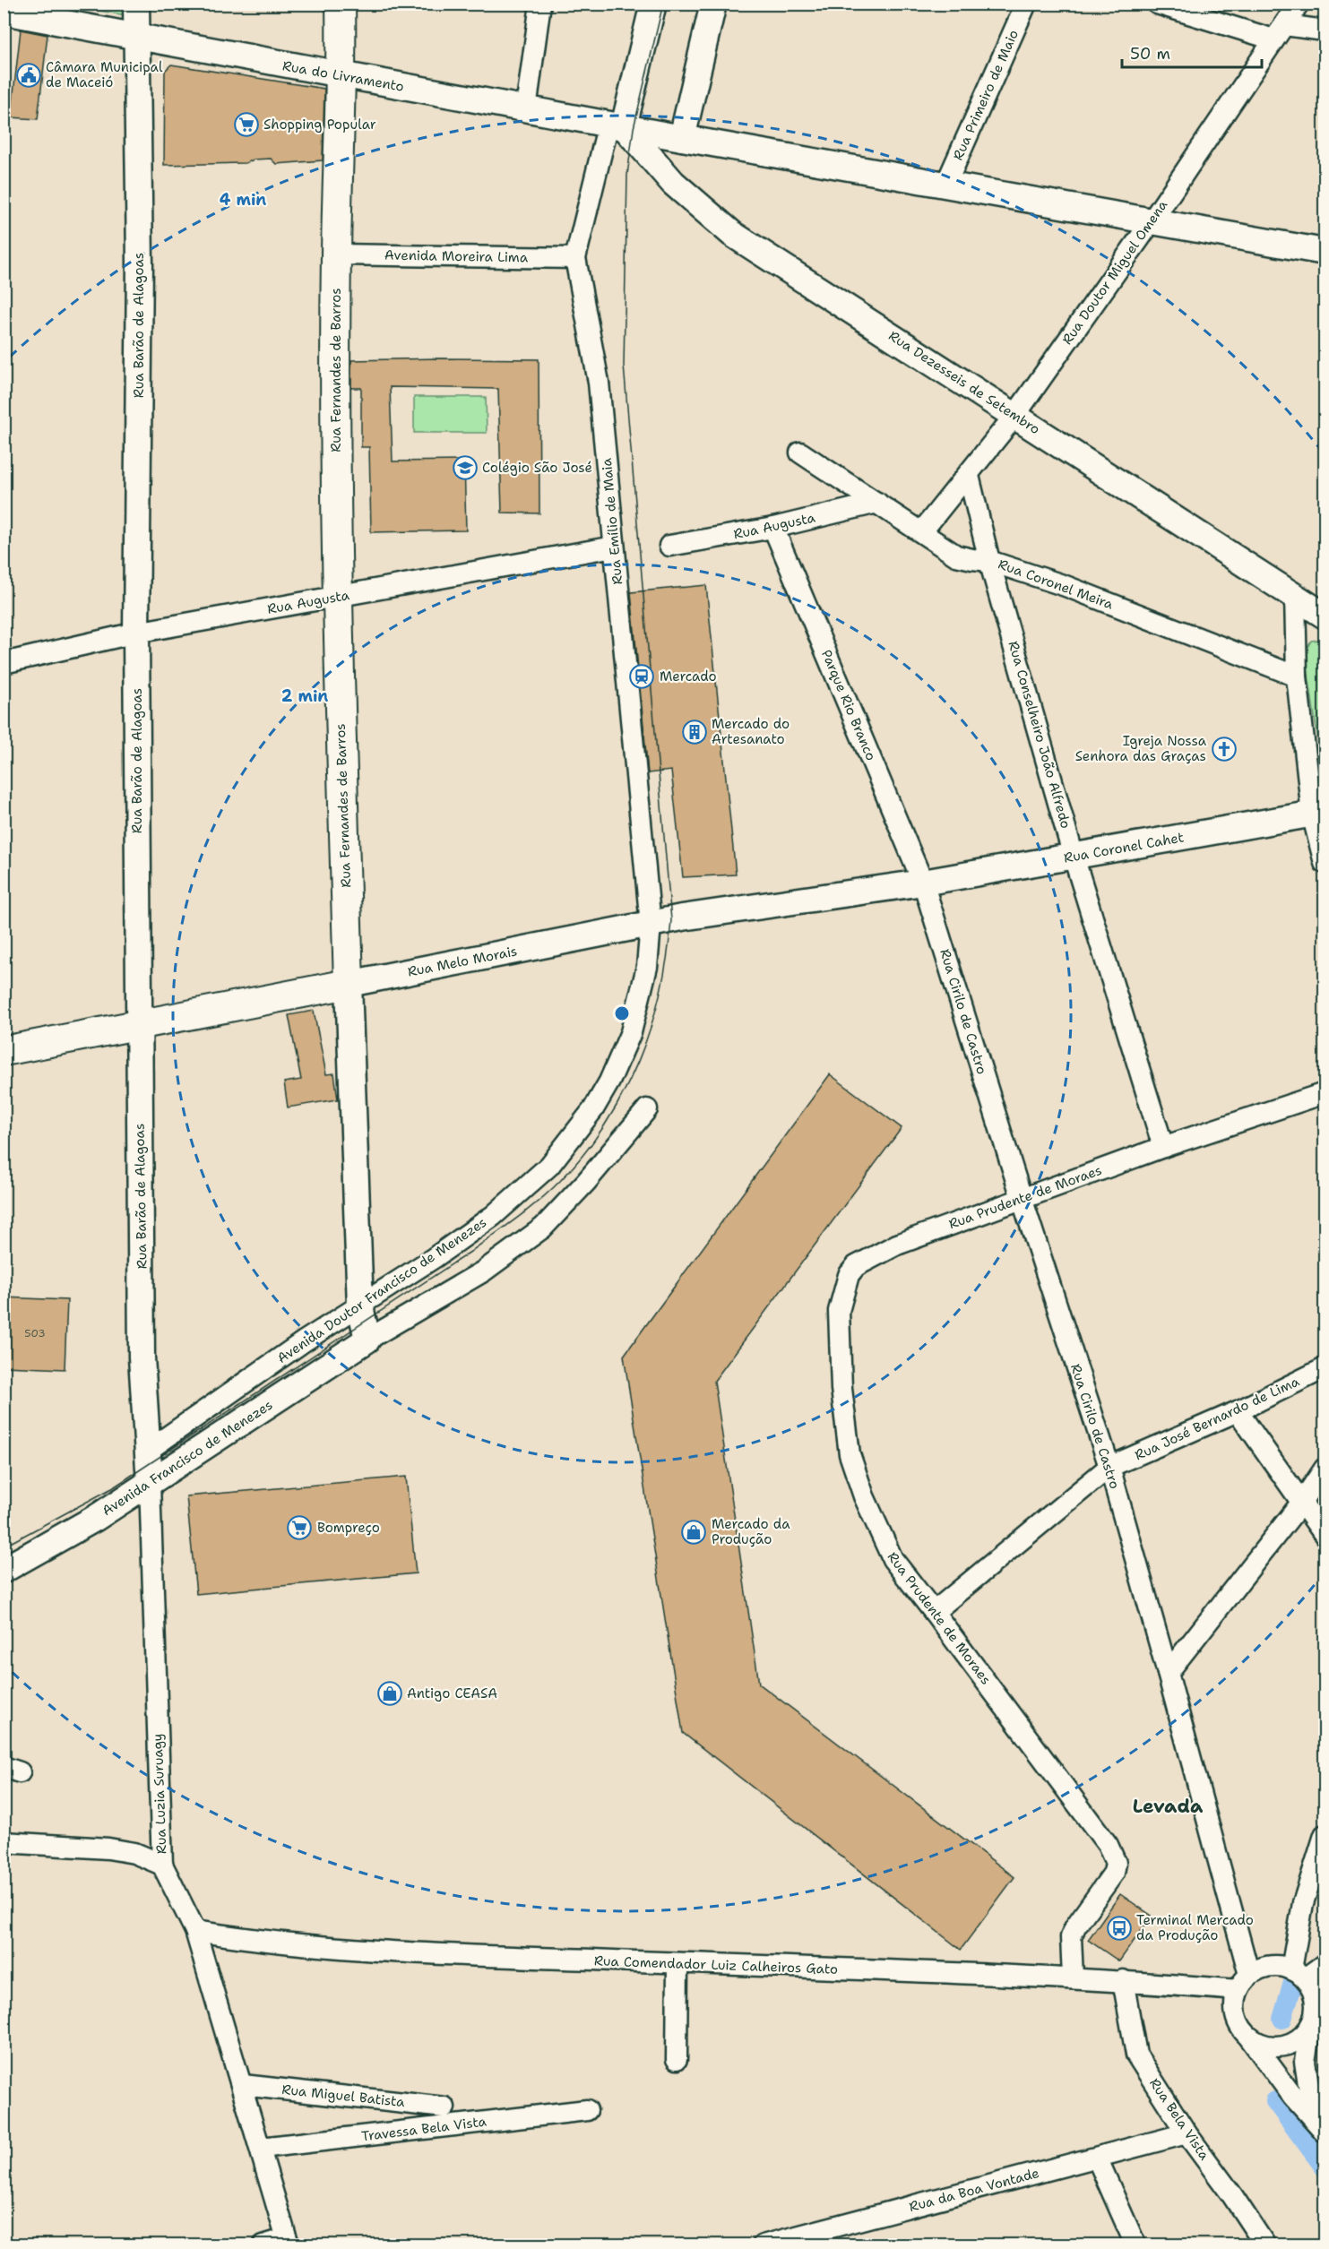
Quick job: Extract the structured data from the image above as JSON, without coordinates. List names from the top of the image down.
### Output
{
  "streets": {
    "main road": ["Rua Fernandes de Barros", "Rua Melo Morais"],
    "street": [
      "Rua do Livramento",
      "Rua Primeiro de Maio",
      "Avenida Moreira Lima",
      "Rua Doutor Miguel Omena",
      "Rua Barão de Alagoas",
      "Rua Dezesseis de Setembro",
      "Rua Emílio de Maia",
      "Rua Augusta",
      "Rua Coronel Meira",
      "Parque Rio Branco",
      "Rua Conselheiro João Alfredo",
      "Rua Coronel Cahet",
      "Rua Cirilo de Castro",
      "Rua Prudente de Moraes",
      "Avenida Doutor Francisco de Menezes",
      "Rua José Bernardo de Lima",
      "Avenida Francisco de Menezes",
      "Rua Luzia Suruagy",
      "Rua Comendador Luiz Calheiros Gato",
      "Rua Miguel Batista",
      "Rua Bela Vista",
      "Travessa Bela Vista",
      "Rua da Boa Vontade"
    ]
  },
  "crossings": [
    ["Rua do Livramento", "Rua Primeiro de Maio"],
    ["Rua do Livramento", "Rua Doutor Miguel Omena"],
    ["Rua do Livramento", "Rua Barão de Alagoas"],
    ["Rua do Livramento", "Rua Fernandes de Barros"],
    ["Rua do Livramento", "Rua Dezesseis de Setembro"],
    ["Rua do Livramento", "Rua Emílio de Maia"],
    ["Avenida Moreira Lima", "Rua Fernandes de Barros"],
    ["Avenida Moreira Lima", "Rua Emílio de Maia"],
    ["Rua Doutor Miguel Omena", "Rua Dezesseis de Setembro"],
    ["Rua Doutor Miguel Omena", "Rua Coronel Meira"],
    ["Rua Doutor Miguel Omena", "Rua Conselheiro João Alfredo"],
    ["Rua Barão de Alagoas", "Rua Augusta"],
    ["Rua Barão de Alagoas", "Rua Melo Morais"],
    ["Rua Barão de Alagoas", "Avenida Doutor Francisco de Menezes"],
    ["Rua Barão de Alagoas", "Avenida Francisco de Menezes"],
    ["Rua Barão de Alagoas", "Rua Luzia Suruagy"],
    ["Rua Fernandes de Barros", "Rua Augusta"],
    ["Rua Fernandes de Barros", "Rua Melo Morais"],
    ["Rua Fernandes de Barros", "Avenida Doutor Francisco de Menezes"],
    ["Rua Fernandes de Barros", "Avenida Francisco de Menezes"],
    ["Rua Dezesseis de Setembro", "Rua Emílio de Maia"],
    ["Rua Emílio de Maia", "Rua Augusta"],
    ["Rua Emílio de Maia", "Rua Melo Morais"],
    ["Rua Emílio de Maia", "Avenida Doutor Francisco de Menezes"],
    ["Rua Augusta", "Rua Coronel Meira"],
    ["Rua Augusta", "Parque Rio Branco"],
    ["Rua Coronel Meira", "Rua Conselheiro João Alfredo"],
    ["Parque Rio Branco", "Rua Coronel Cahet"],
    ["Parque Rio Branco", "Rua Melo Morais"],
    ["Parque Rio Branco", "Rua Cirilo de Castro"],
    ["Rua Conselheiro João Alfredo", "Rua Coronel Cahet"],
    ["Rua Conselheiro João Alfredo", "Rua Prudente de Moraes"],
    ["Rua Coronel Cahet", "Rua Melo Morais"],
    ["Rua Coronel Cahet", "Rua Cirilo de Castro"],
    ["Rua Melo Morais", "Rua Cirilo de Castro"],
    ["Rua Melo Morais", "Avenida Doutor Francisco de Menezes"],
    ["Rua Cirilo de Castro", "Rua Prudente de Moraes"],
    ["Rua Cirilo de Castro", "Rua José Bernardo de Lima"],
    ["Rua Cirilo de Castro", "Rua Comendador Luiz Calheiros Gato"],
    ["Rua Prudente de Moraes", "Rua José Bernardo de Lima"],
    ["Rua Prudente de Moraes", "Rua Comendador Luiz Calheiros Gato"],
    ["Avenida Francisco de Menezes", "Rua Luzia Suruagy"],
    ["Rua Luzia Suruagy", "Rua Comendador Luiz Calheiros Gato"],
    ["Rua Luzia Suruagy", "Rua Miguel Batista"],
    ["Rua Luzia Suruagy", "Travessa Bela Vista"],
    ["Rua Comendador Luiz Calheiros Gato", "Rua Bela Vista"],
    ["Rua Bela Vista", "Rua da Boa Vontade"]
  ],
  "districts": ["Levada"],
  "places": {
    "public building": ["Câmara Municipal de Maceió"],
    "supermarket": ["Shopping Popular", "Bompreço"],
    "school or university": ["Colégio São José"],
    "station": ["Mercado"],
    "building": ["Mercado do Artesanato"],
    "church": ["Igreja Nossa Senhora das Graças"],
    "shop": ["Mercado da Produção", "Antigo CEASA"],
    "bus stop": ["Terminal Mercado da Produção"]
  },
  "house_numbers": ["503"],
  "scale_bar": "50 m",
  "rings": ["4 min", "2 min"]
}
